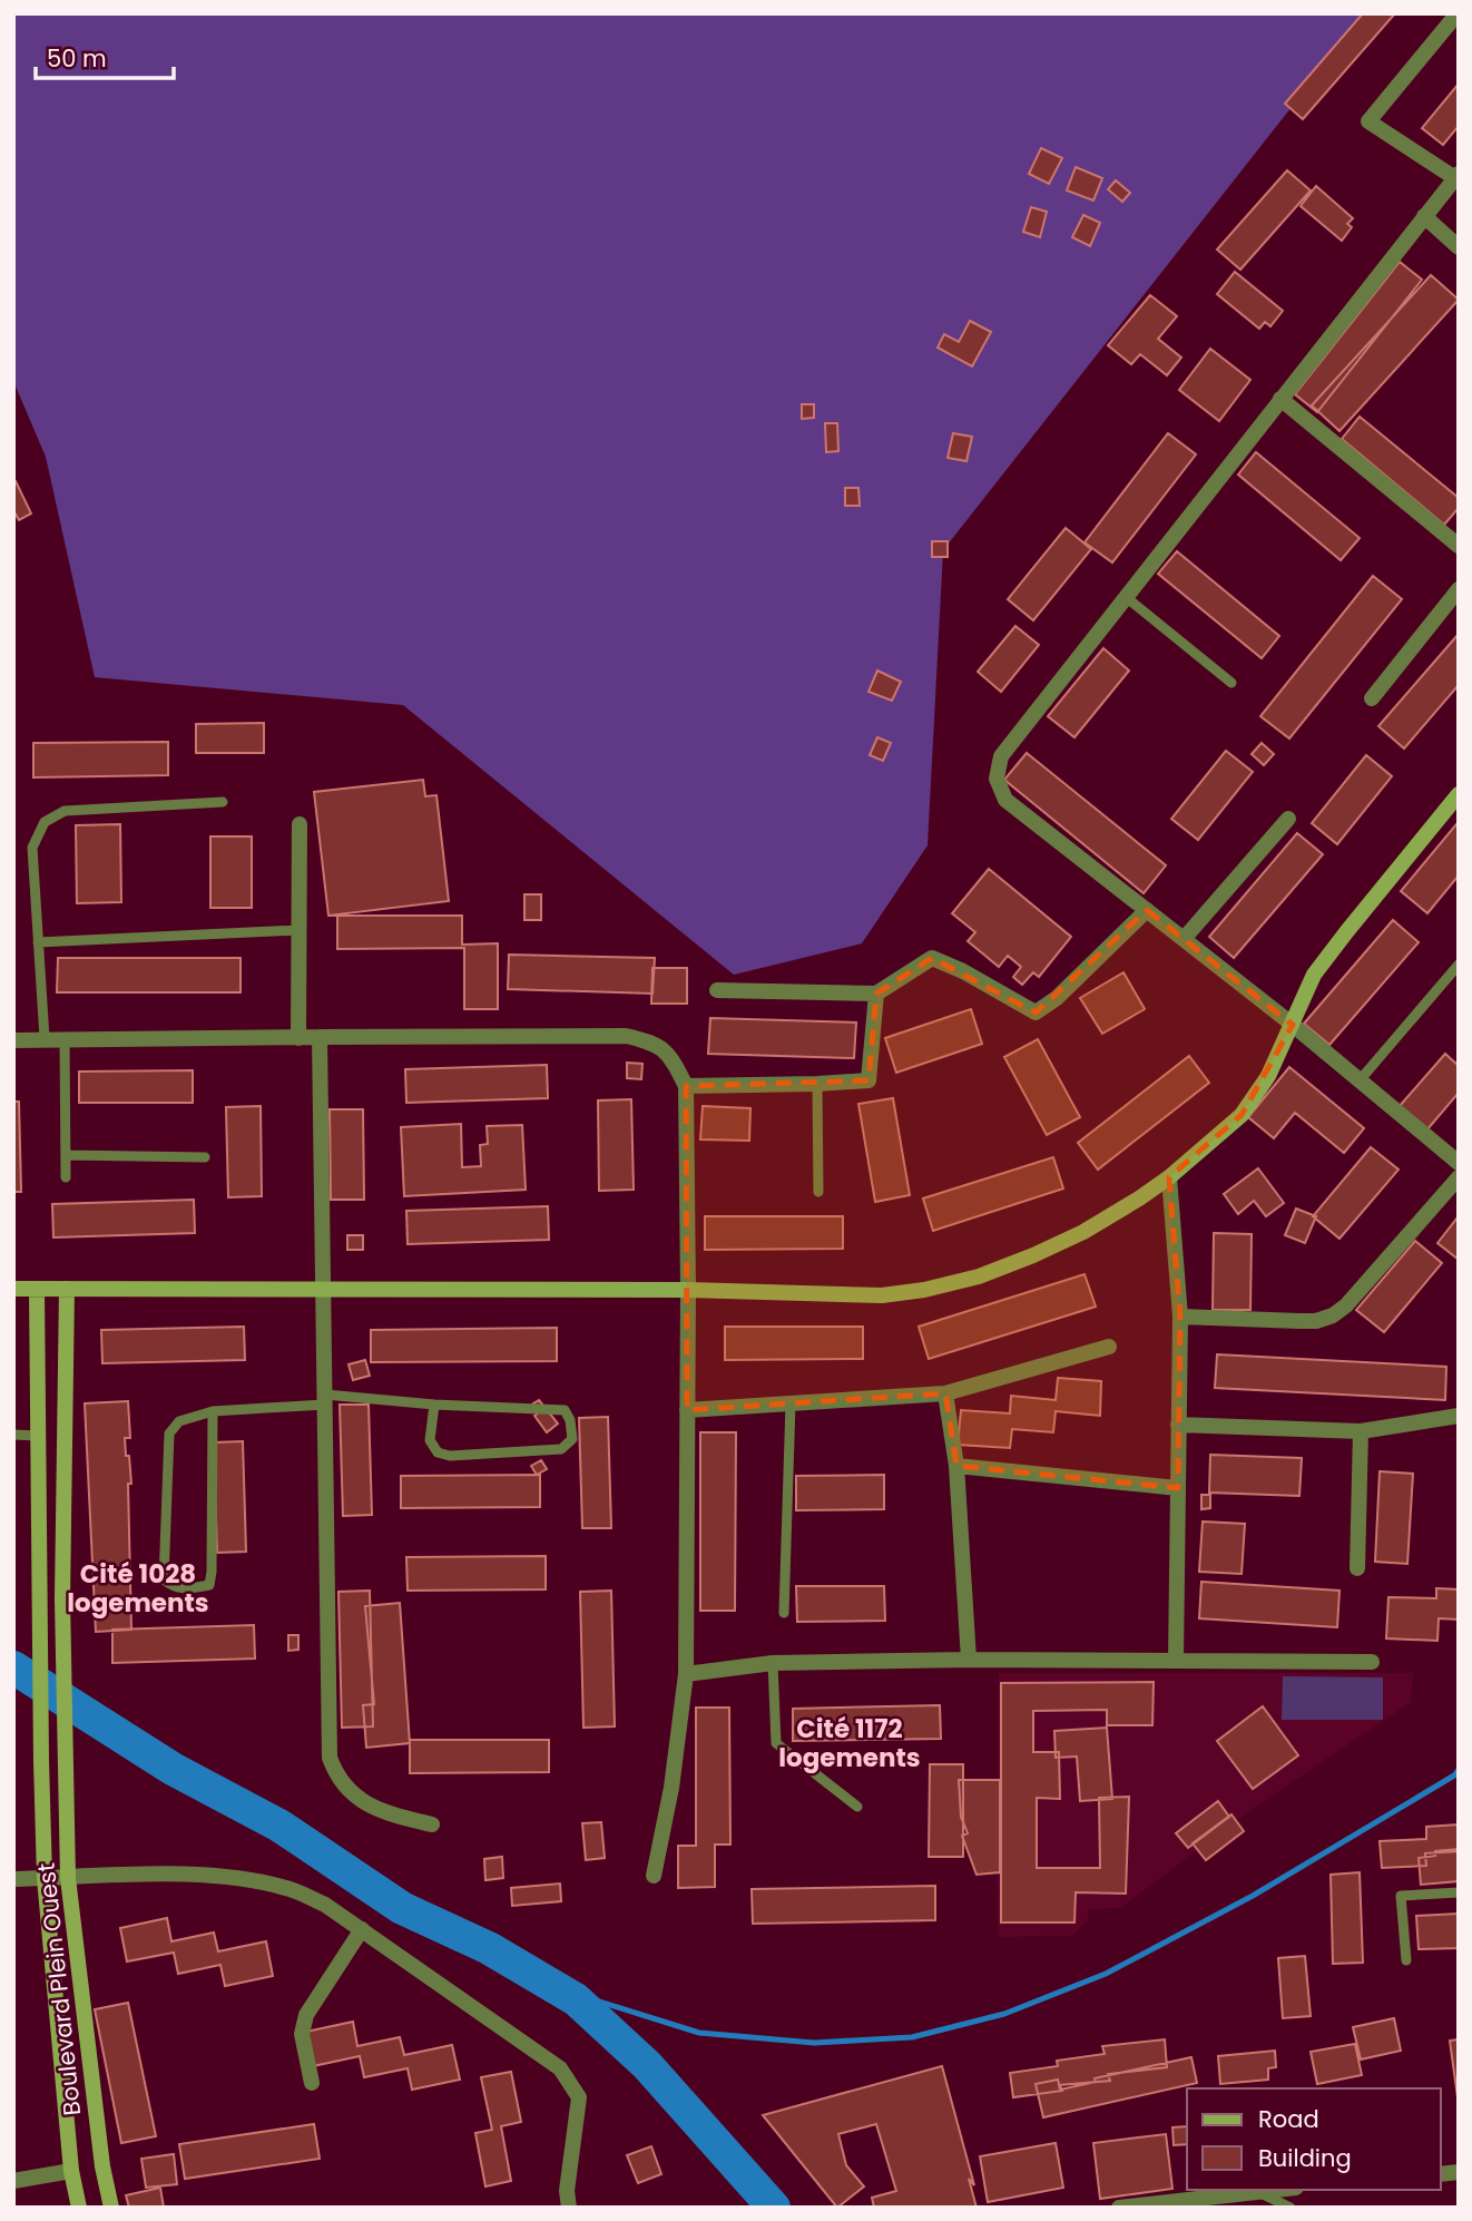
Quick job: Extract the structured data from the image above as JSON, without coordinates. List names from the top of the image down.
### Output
{
  "streets": {
    "main road": ["Boulevard Plein Ouest"]
  },
  "districts": ["Cité 1028 logements", "Cité 1172 logements"],
  "legend": ["Road", "Building"],
  "scale_bar": "50 m"
}
